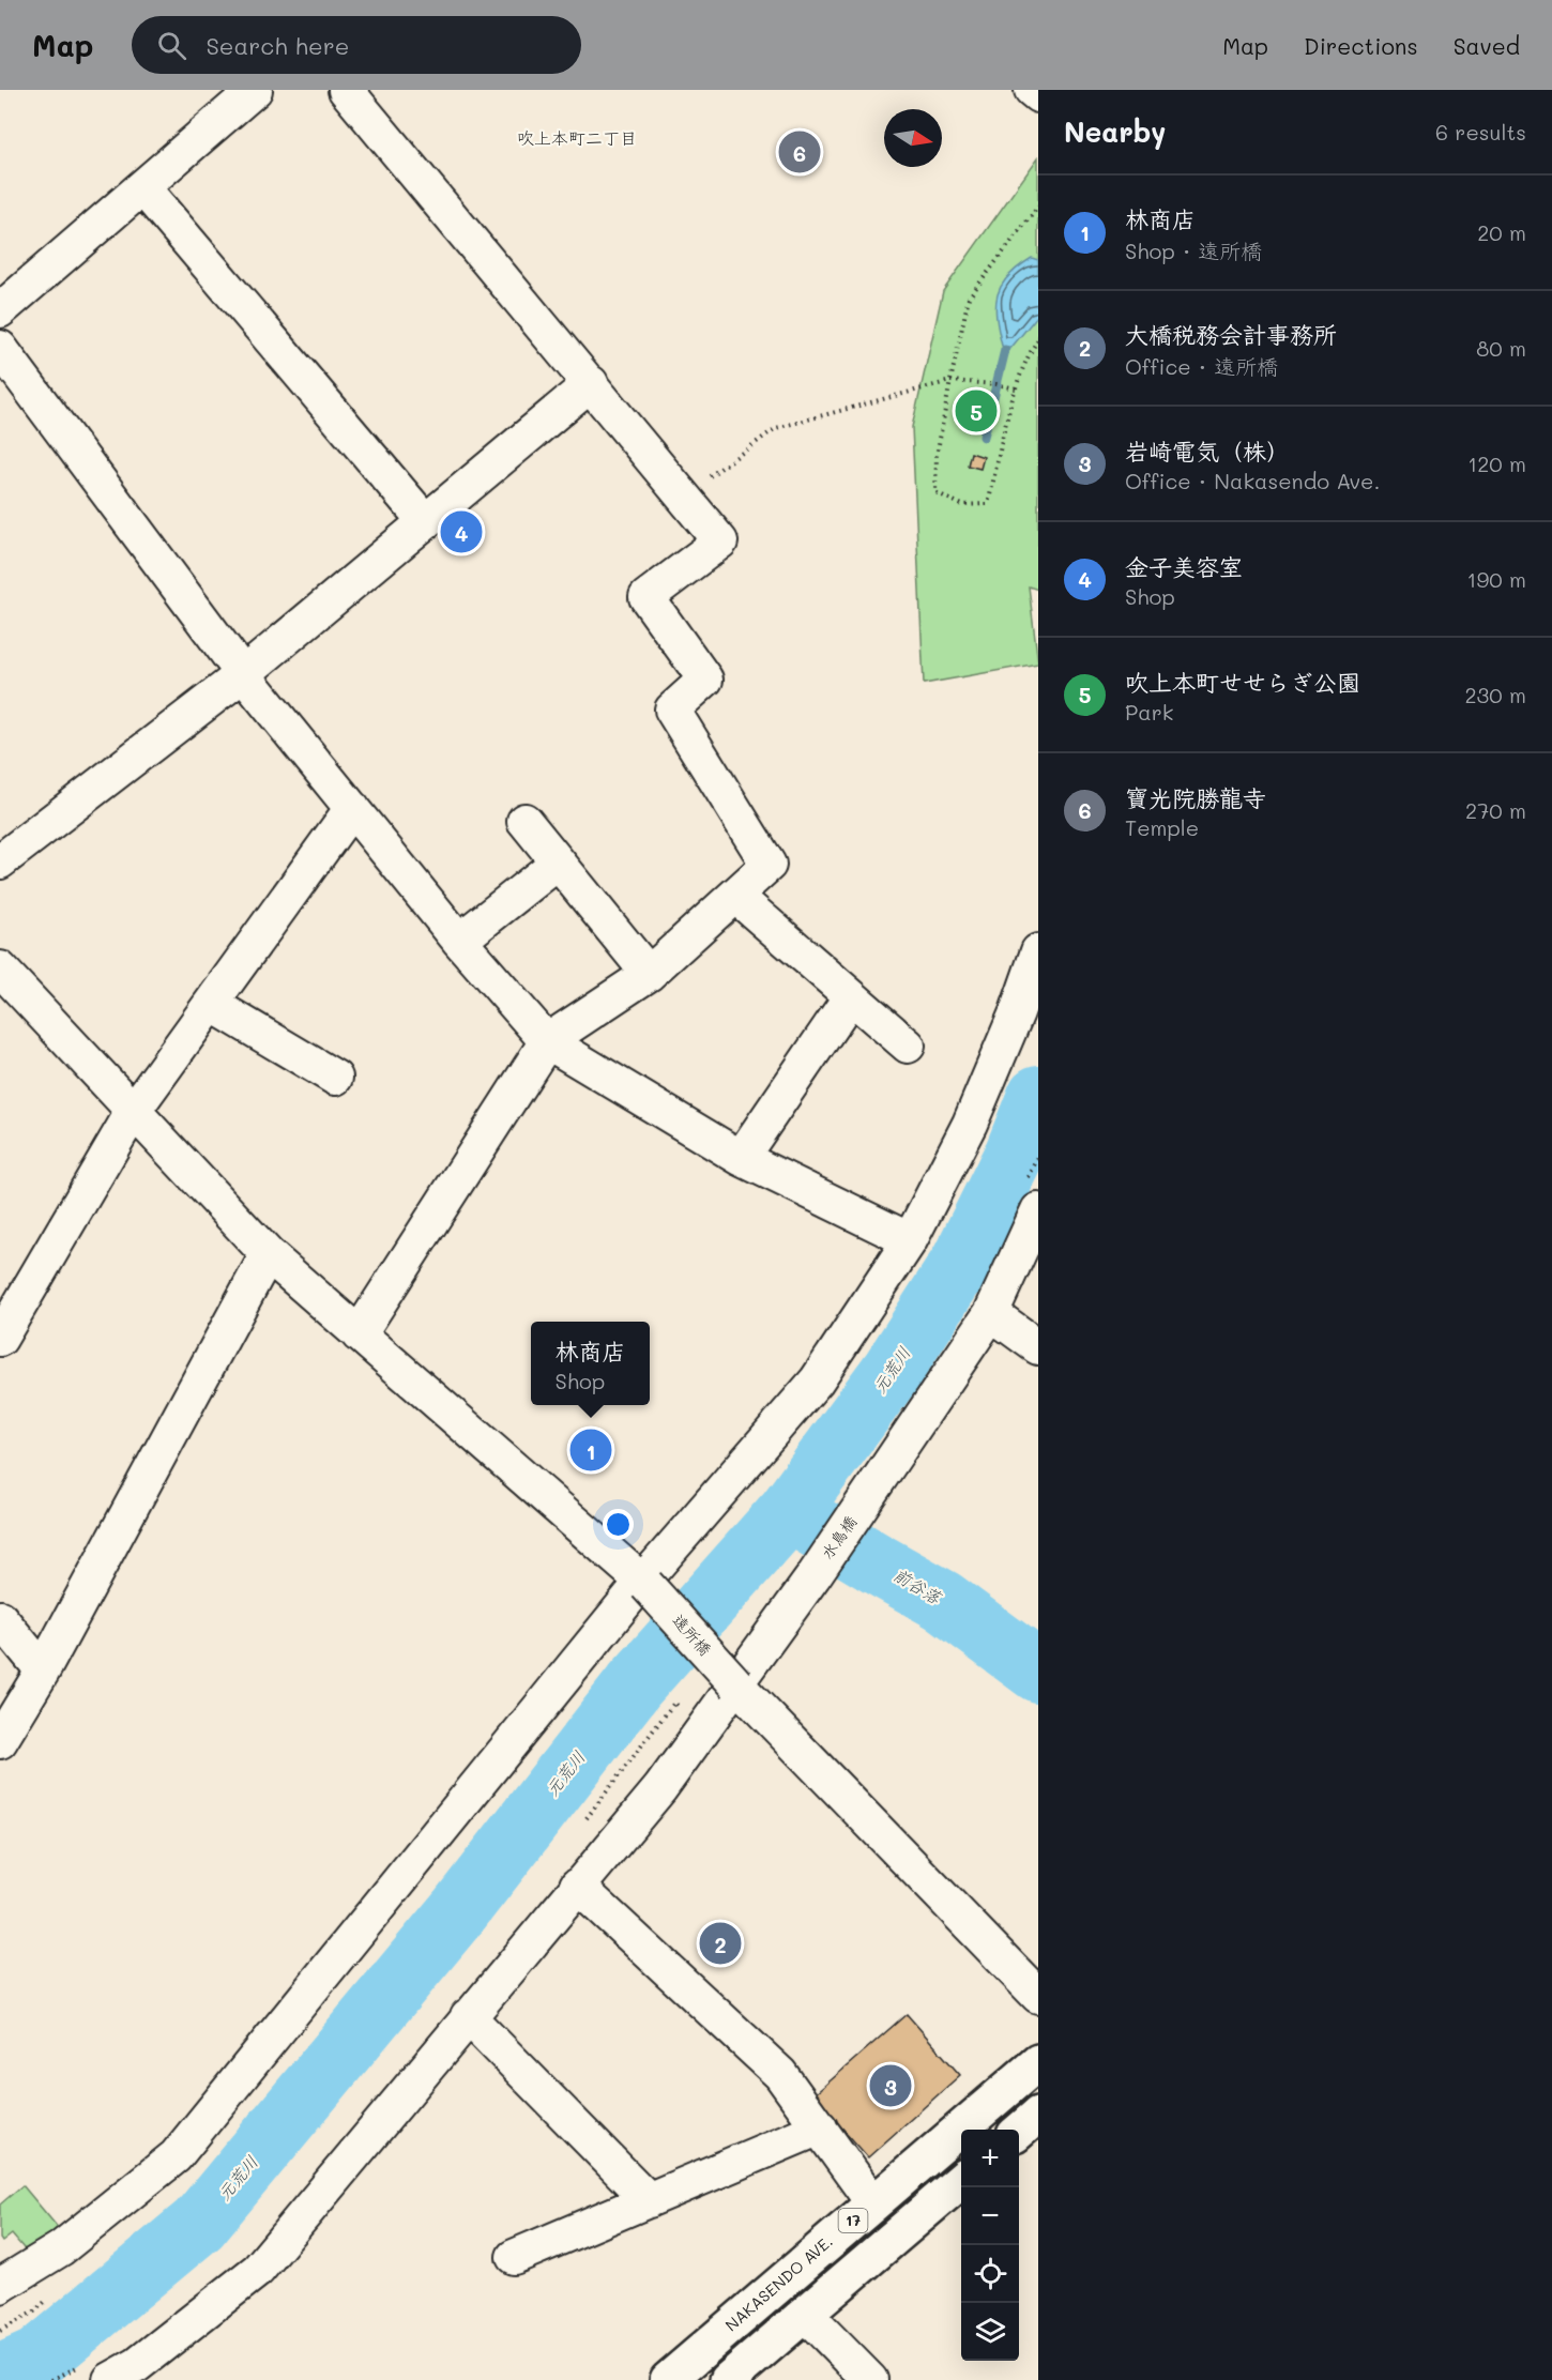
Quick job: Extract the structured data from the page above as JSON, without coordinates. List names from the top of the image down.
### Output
{
  "streets": {
    "highway": ["17", "NAKASENDO AVE."],
    "street": ["水鳥橋", "遠所橋"]
  },
  "crossings": [
    ["水鳥橋", "遠所橋"]
  ],
  "districts": ["吹上本町二丁目"],
  "water": ["元荒川", "前谷落"],
  "north": "right",
  "page": {
    "header": "Map",
    "search": "Search here",
    "nav": ["Map", "Directions", "Saved"],
    "heading": ["Nearby", "6 results"],
    "pins": [
      "6",
      "5",
      "4",
      "1",
      "2",
      "3"
    ],
    "list": [
      {
        "mark": "1",
        "name": "林商店",
        "note": "Shop · 遠所橋",
        "value": "20 m"
      },
      {
        "mark": "2",
        "name": "大橋税務会計事務所",
        "note": "Office · 遠所橋",
        "value": "80 m"
      },
      {
        "mark": "3",
        "name": "岩崎電気（株）",
        "note": "Office · Nakasendo Ave.",
        "value": "120 m"
      },
      {
        "mark": "4",
        "name": "金子美容室",
        "note": "Shop",
        "value": "190 m"
      },
      {
        "mark": "5",
        "name": "吹上本町せせらぎ公園",
        "note": "Park",
        "value": "230 m"
      },
      {
        "mark": "6",
        "name": "寶光院勝龍寺",
        "note": "Temple",
        "value": "270 m"
      }
    ],
    "popup": ["林商店", "Shop"],
    "map_buttons": ["+", "−"]
  }
}
